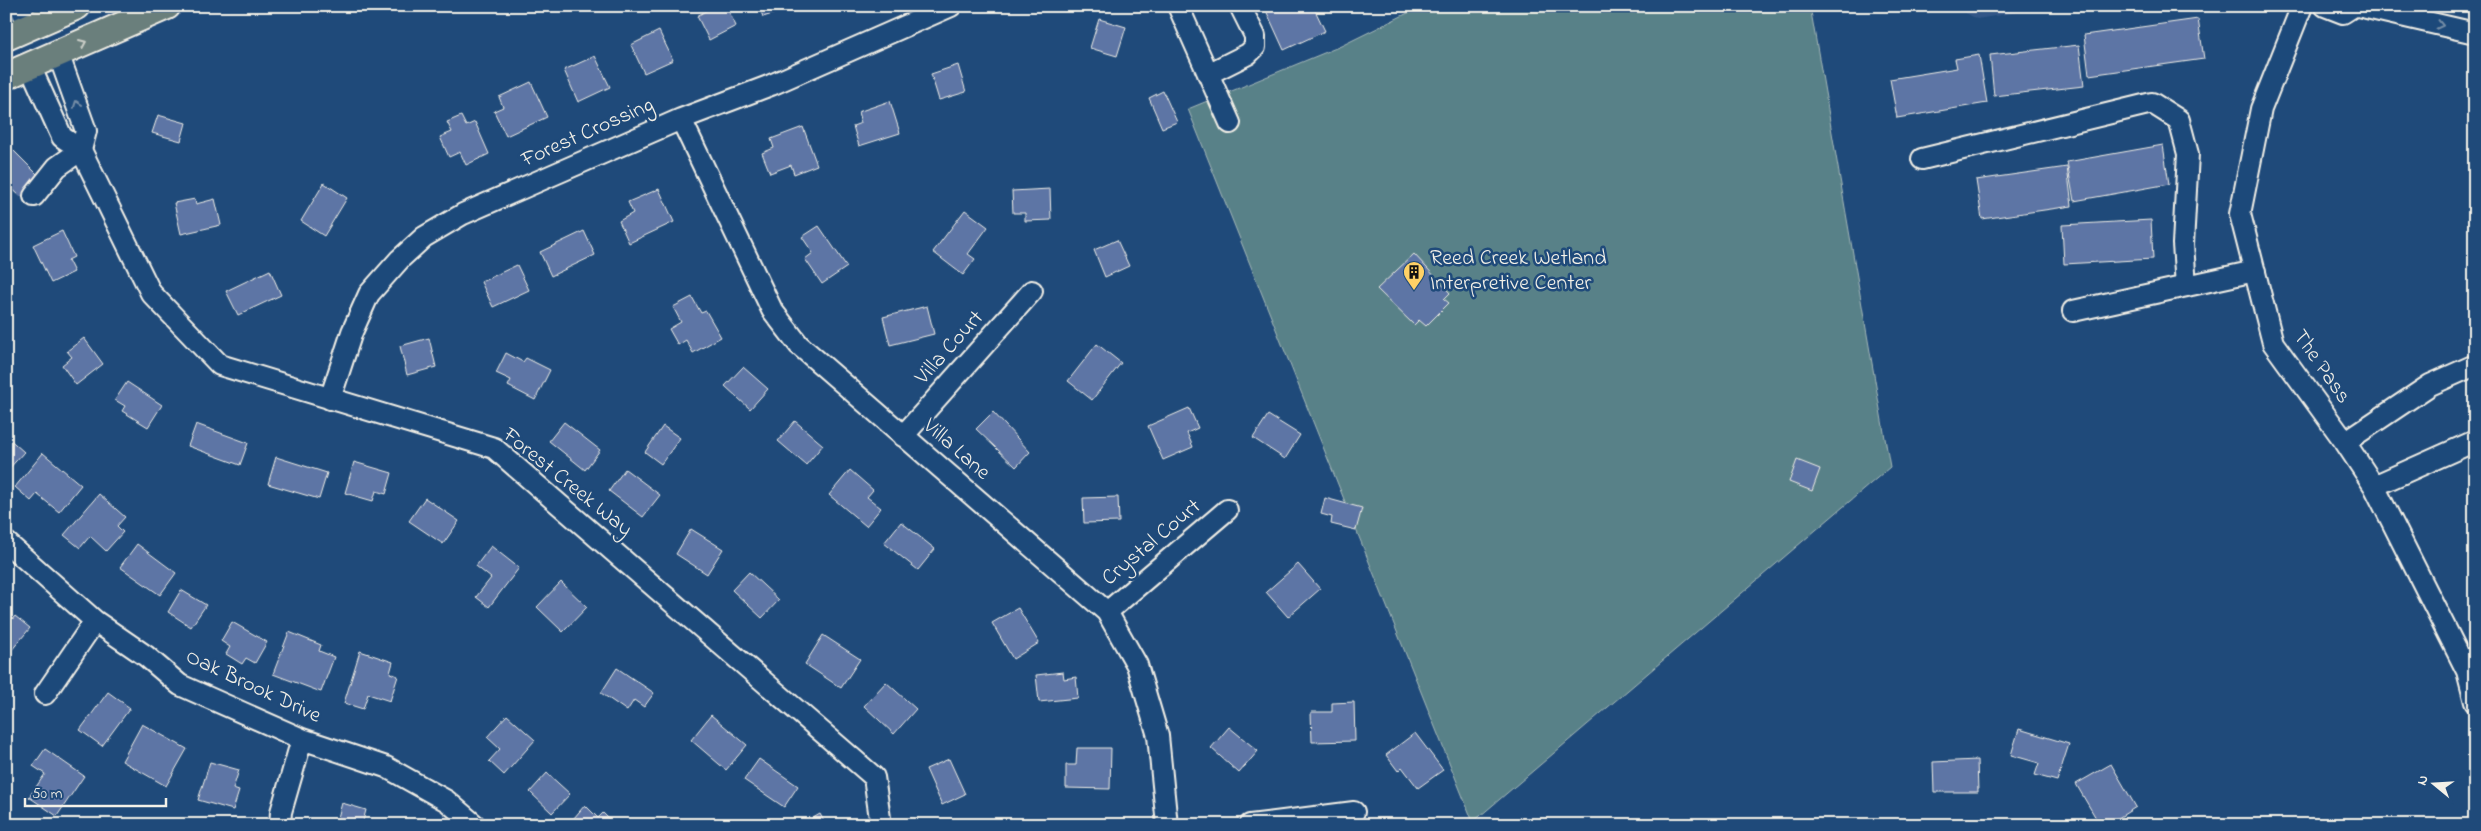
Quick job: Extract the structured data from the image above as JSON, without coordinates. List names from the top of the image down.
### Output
{
  "streets": {
    "street": [
      "Forest Crossing",
      "Villa Court",
      "The Pass",
      "Villa Lane",
      "Forest Creek Way",
      "Crystal Court",
      "Oak Brook Drive"
    ]
  },
  "crossings": [
    ["Forest Crossing", "Villa Lane"],
    ["Forest Crossing", "Forest Creek Way"],
    ["Villa Court", "Villa Lane"],
    ["Villa Lane", "Crystal Court"]
  ],
  "places": {
    "building": ["Reed Creek Wetland Interpretive Center"]
  },
  "scale_bar": "50 m",
  "north": "left"
}
